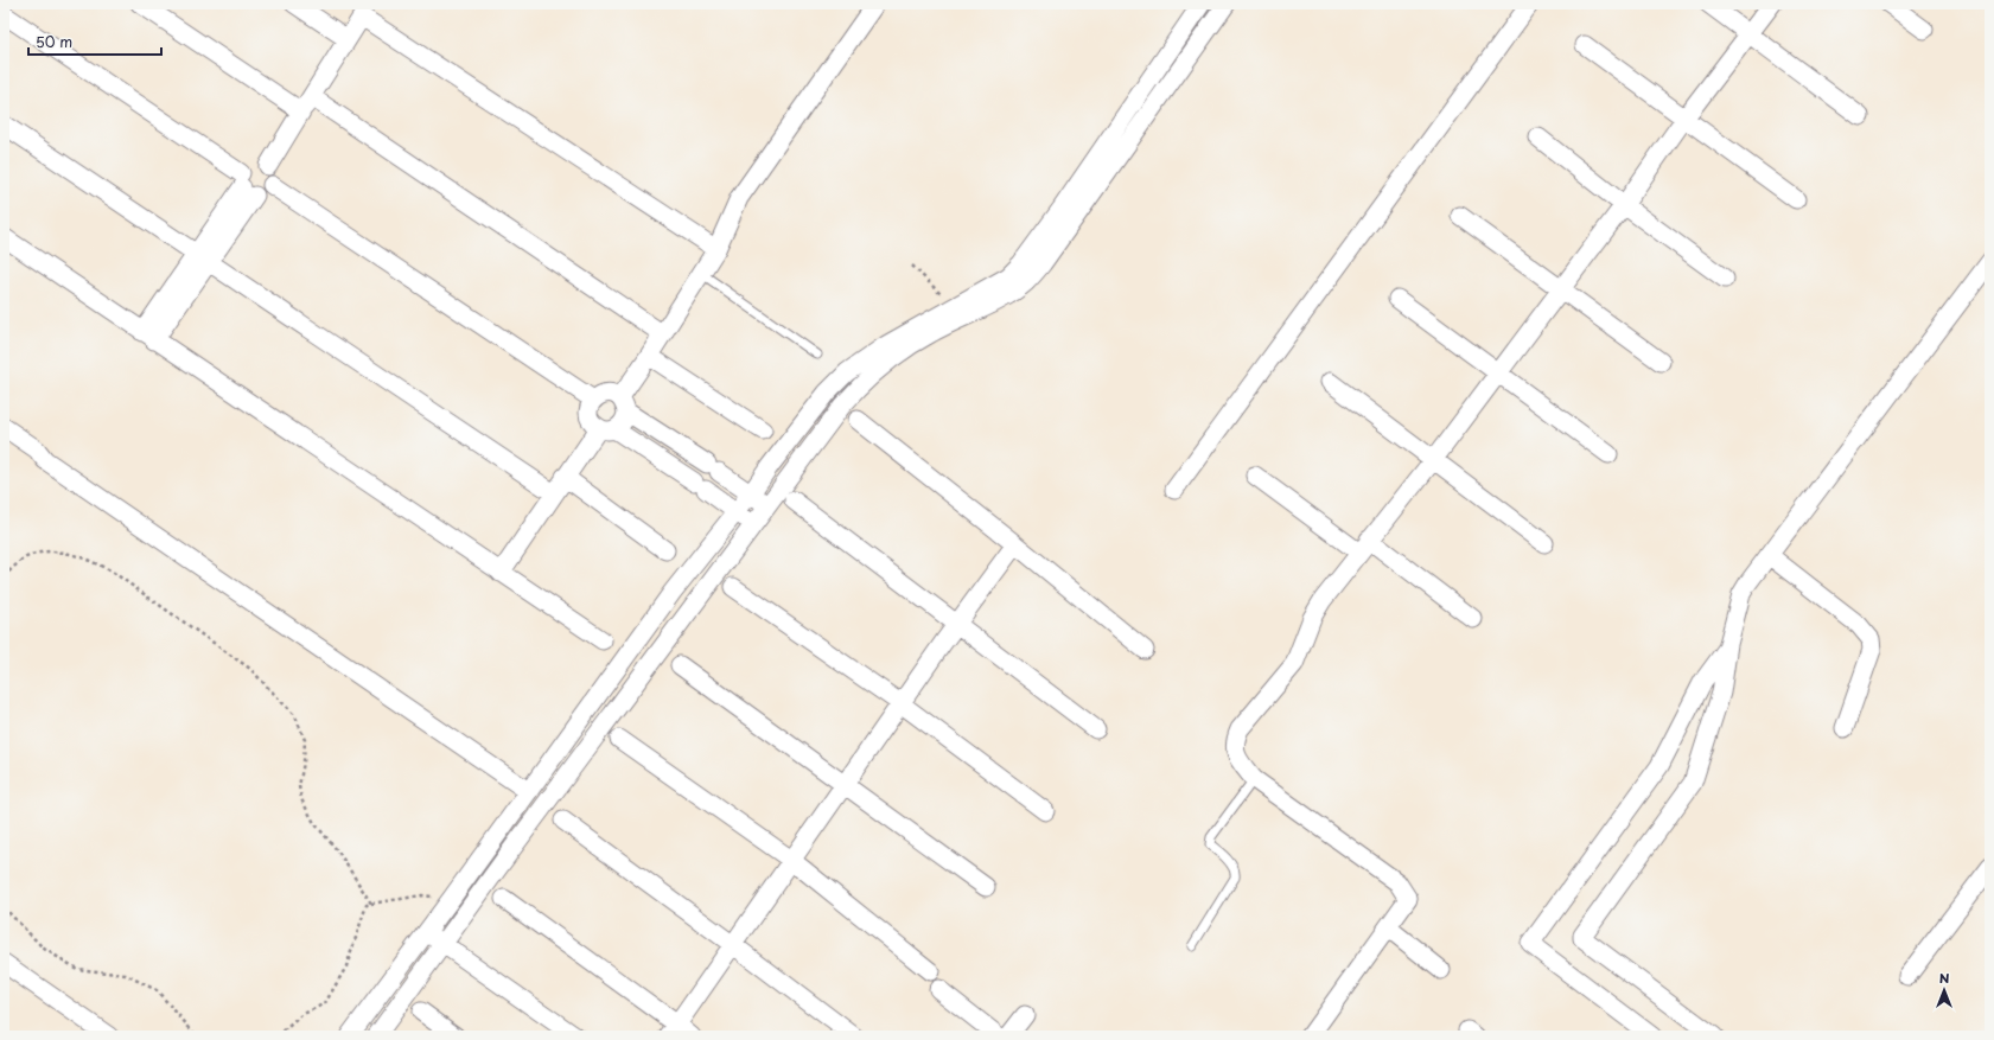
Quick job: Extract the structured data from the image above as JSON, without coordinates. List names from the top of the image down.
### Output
{
  "scale_bar": "50 m",
  "north": "top"
}
